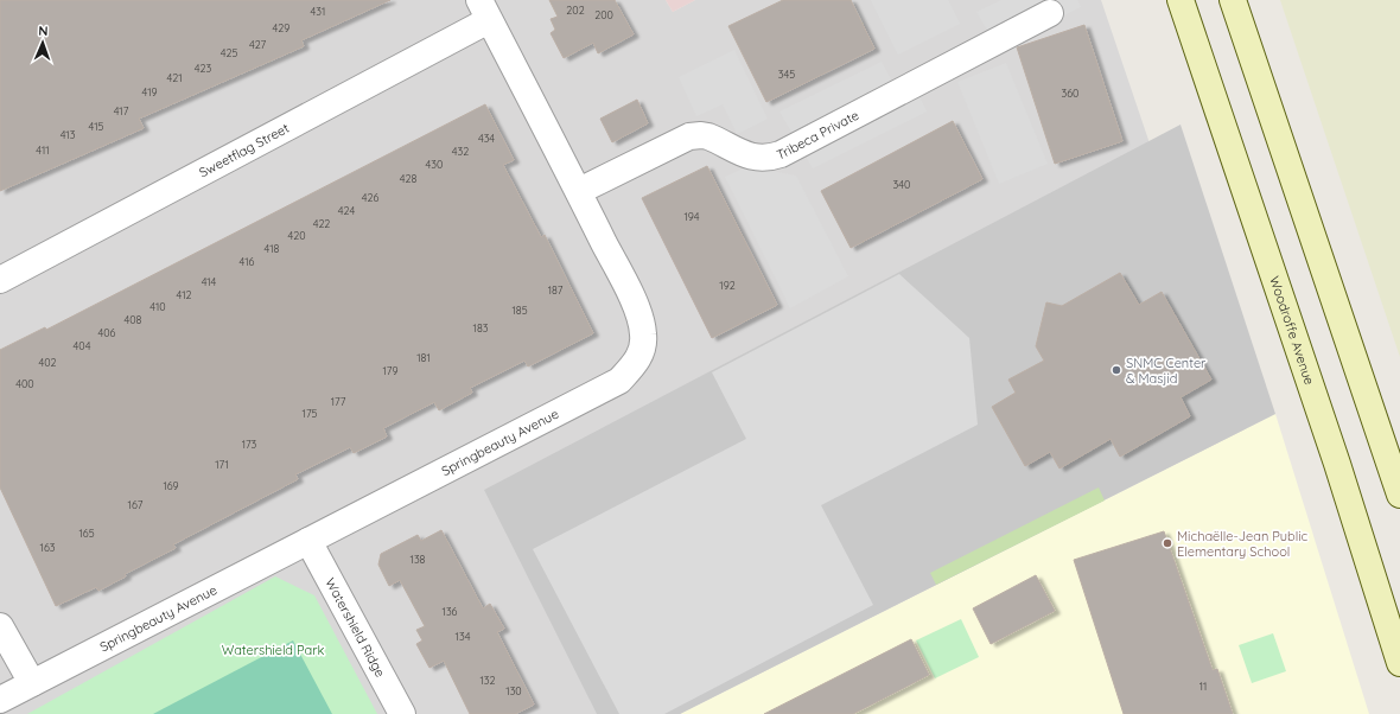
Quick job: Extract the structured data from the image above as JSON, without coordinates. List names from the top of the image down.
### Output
{
  "streets": {
    "main road": ["Woodroffe Avenue"],
    "street": [
      "Tribeca Private",
      "Sweetflag Street",
      "Springbeauty Avenue",
      "Watershield Ridge"
    ]
  },
  "crossings": [
    ["Tribeca Private", "Springbeauty Avenue"],
    ["Sweetflag Street", "Springbeauty Avenue"],
    ["Springbeauty Avenue", "Watershield Ridge"]
  ],
  "parks": ["Watershield Park"],
  "places": ["SNMC Center & Masjid", "Michaëlle-Jean Public Elementary School"],
  "house_numbers": [
    "202",
    "431",
    "200",
    "429",
    "427",
    "425",
    "423",
    "345",
    "421",
    "419",
    "360",
    "417",
    "415",
    "413",
    "434",
    "411",
    "432",
    "430",
    "428",
    "340",
    "426",
    "424",
    "194",
    "422",
    "420",
    "418",
    "416",
    "414",
    "192",
    "187",
    "412",
    "410",
    "185",
    "408",
    "183",
    "406",
    "404",
    "181",
    "402",
    "179",
    "400",
    "177",
    "175",
    "173",
    "171",
    "169",
    "167",
    "165",
    "163",
    "138",
    "136",
    "134",
    "132",
    "11",
    "130"
  ],
  "north": "top"
}
